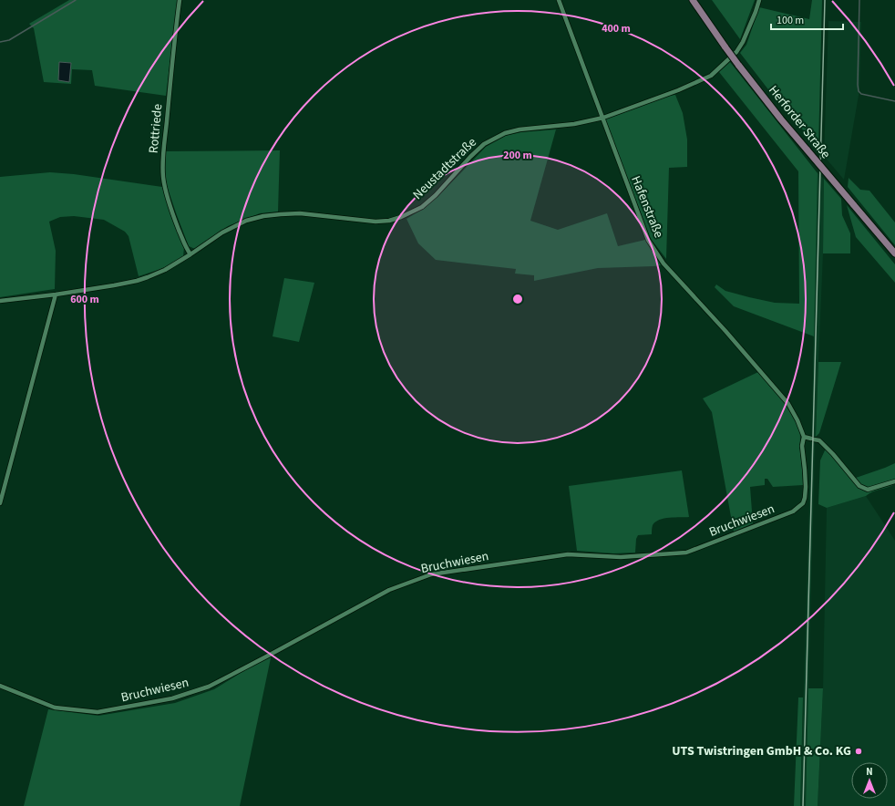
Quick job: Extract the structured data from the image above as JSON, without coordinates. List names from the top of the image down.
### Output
{
  "streets": {
    "main road": ["Herforder Straße"],
    "street": [
      "Rottriede",
      "Neustadtstraße",
      "Hafenstraße",
      "Bruchwiesen"
    ]
  },
  "crossings": [
    ["Rottriede", "Neustadtstraße"],
    ["Neustadtstraße", "Hafenstraße"],
    ["Hafenstraße", "Bruchwiesen"]
  ],
  "places": ["UTS Twistringen GmbH & Co. KG"],
  "scale_bar": "100 m",
  "north": "top",
  "rings": ["400 m", "200 m", "600 m"]
}
